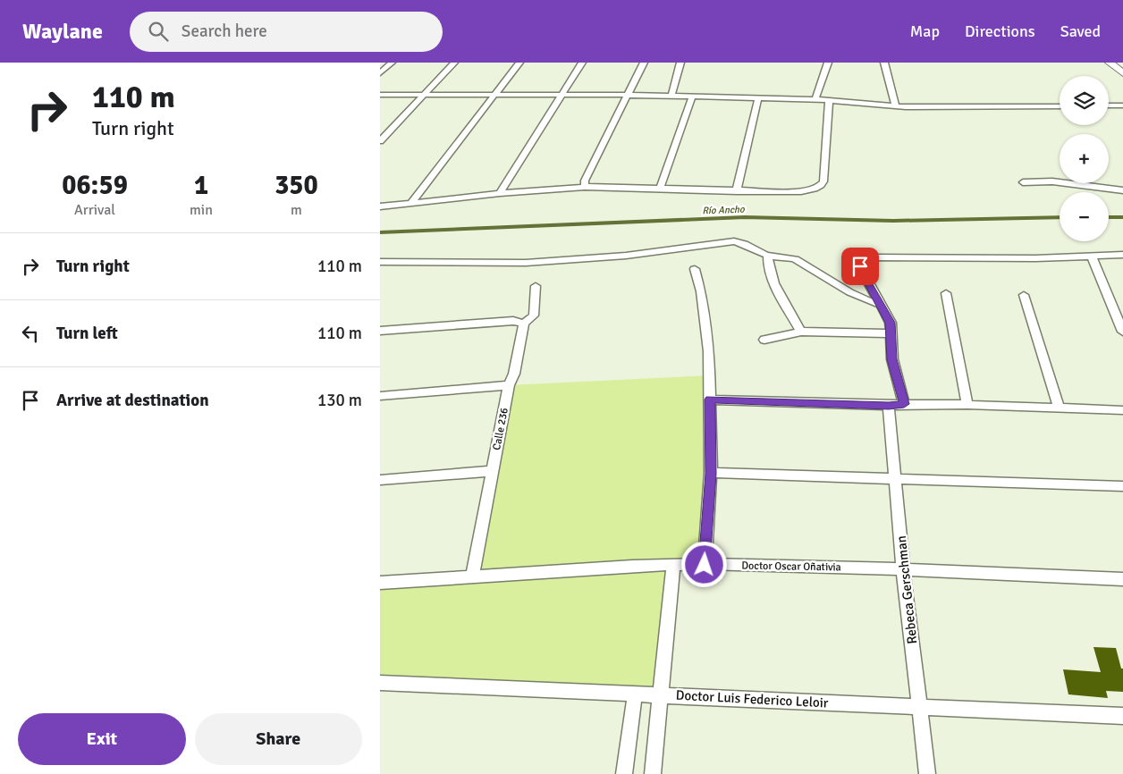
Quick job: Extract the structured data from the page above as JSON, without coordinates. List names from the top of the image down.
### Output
{
  "streets": {
    "street": [
      "Calle 236",
      "Doctor Oscar Oñativia",
      "Rebeca Gerschman",
      "Doctor Luis Federico Leloir"
    ]
  },
  "crossings": [
    ["Calle 236", "Doctor Oscar Oñativia"],
    ["Doctor Oscar Oñativia", "Rebeca Gerschman"],
    ["Rebeca Gerschman", "Doctor Luis Federico Leloir"]
  ],
  "water": ["Río Ancho"],
  "page": {
    "header": "Waylane",
    "search": "Search here",
    "nav": ["Map", "Directions", "Saved"],
    "turn": ["110 m", "Turn right"],
    "map_buttons": ["+", "−"],
    "eta": [
      "06:59",
      "Arrival",
      "1",
      "min",
      "350",
      "m"
    ],
    "list": [
      {
        "name": "Turn right",
        "value": "110 m"
      },
      {
        "name": "Turn left",
        "value": "110 m"
      },
      {
        "name": "Arrive at destination",
        "value": "130 m"
      }
    ],
    "buttons": ["Exit", "Share"]
  }
}
